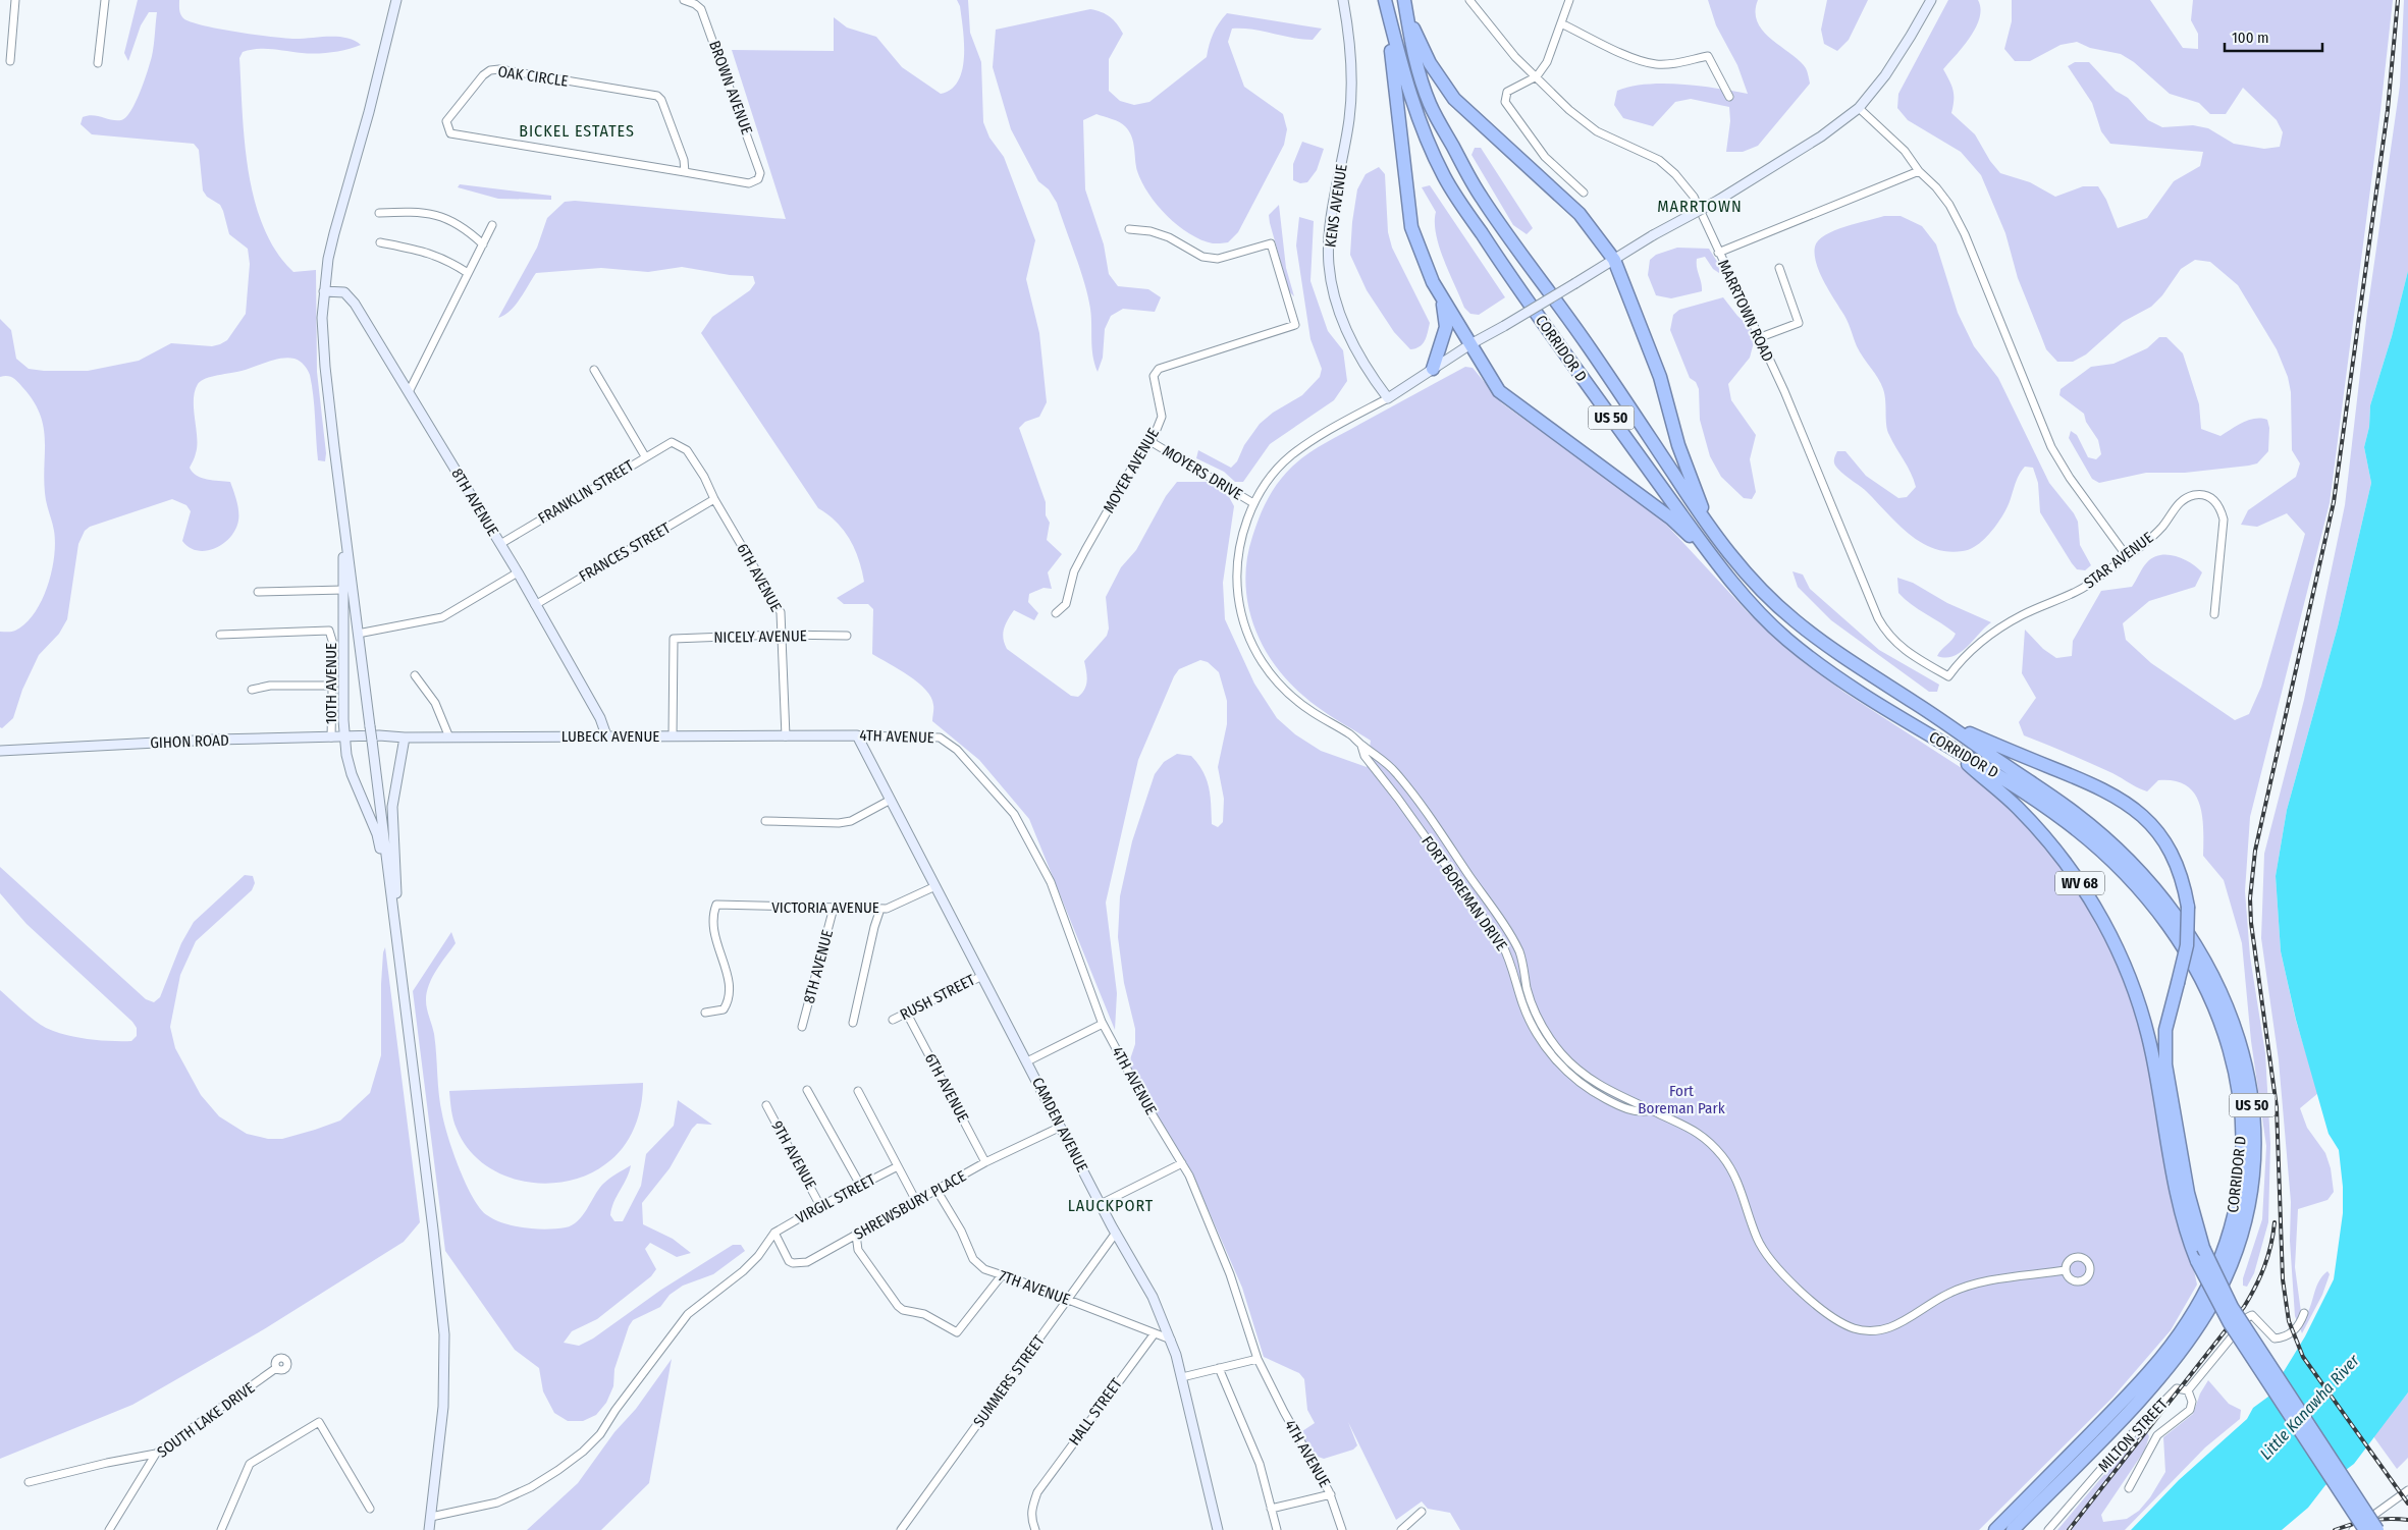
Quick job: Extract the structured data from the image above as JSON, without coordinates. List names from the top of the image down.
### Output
{
  "streets": {
    "highway": ["CORRIDOR D", "US 50", "WV 68"],
    "street": [
      "OAK CIRCLE",
      "BROWN AVENUE",
      "KENS AVENUE",
      "MARRTOWN ROAD",
      "MOYER AVENUE",
      "MOYERS DRIVE",
      "FRANKLIN STREET",
      "8TH AVENUE",
      "FRANCES STREET",
      "STAR AVENUE",
      "6TH AVENUE",
      "NICELY AVENUE",
      "10TH AVENUE",
      "LUBECK AVENUE",
      "4TH AVENUE",
      "GIHON ROAD",
      "FORT BOREMAN DRIVE",
      "VICTORIA AVENUE",
      "RUSH STREET",
      "CAMDEN AVENUE",
      "9TH AVENUE",
      "VIRGIL STREET",
      "SHREWSBURY PLACE",
      "7TH AVENUE",
      "SUMMERS STREET",
      "HALL STREET",
      "SOUTH LAKE DRIVE",
      "MILTON STREET"
    ]
  },
  "crossings": [
    ["OAK CIRCLE", "BROWN AVENUE"],
    ["KENS AVENUE", "FORT BOREMAN DRIVE"],
    ["MARRTOWN ROAD", "STAR AVENUE"],
    ["CORRIDOR D", "WV 68"],
    ["MOYER AVENUE", "MOYERS DRIVE"],
    ["MOYERS DRIVE", "FORT BOREMAN DRIVE"],
    ["FRANKLIN STREET", "8TH AVENUE"],
    ["FRANKLIN STREET", "6TH AVENUE"],
    ["8TH AVENUE", "FRANCES STREET"],
    ["8TH AVENUE", "LUBECK AVENUE"],
    ["8TH AVENUE", "VICTORIA AVENUE"],
    ["FRANCES STREET", "6TH AVENUE"],
    ["6TH AVENUE", "NICELY AVENUE"],
    ["6TH AVENUE", "LUBECK AVENUE"],
    ["6TH AVENUE", "RUSH STREET"],
    ["6TH AVENUE", "SHREWSBURY PLACE"],
    ["NICELY AVENUE", "LUBECK AVENUE"],
    ["10TH AVENUE", "GIHON ROAD"],
    ["LUBECK AVENUE", "4TH AVENUE"],
    ["LUBECK AVENUE", "GIHON ROAD"],
    ["4TH AVENUE", "CAMDEN AVENUE"],
    ["VICTORIA AVENUE", "CAMDEN AVENUE"],
    ["RUSH STREET", "CAMDEN AVENUE"],
    ["CAMDEN AVENUE", "SHREWSBURY PLACE"],
    ["CAMDEN AVENUE", "7TH AVENUE"],
    ["CAMDEN AVENUE", "SUMMERS STREET"],
    ["9TH AVENUE", "VIRGIL STREET"],
    ["VIRGIL STREET", "SHREWSBURY PLACE"],
    ["SHREWSBURY PLACE", "7TH AVENUE"],
    ["7TH AVENUE", "SUMMERS STREET"],
    ["7TH AVENUE", "HALL STREET"]
  ],
  "districts": ["BICKEL ESTATES", "MARRTOWN", "LAUCKPORT"],
  "water": ["Little Kanawha River"],
  "parks": ["Fort Boreman Park"],
  "scale_bar": "100 m"
}
